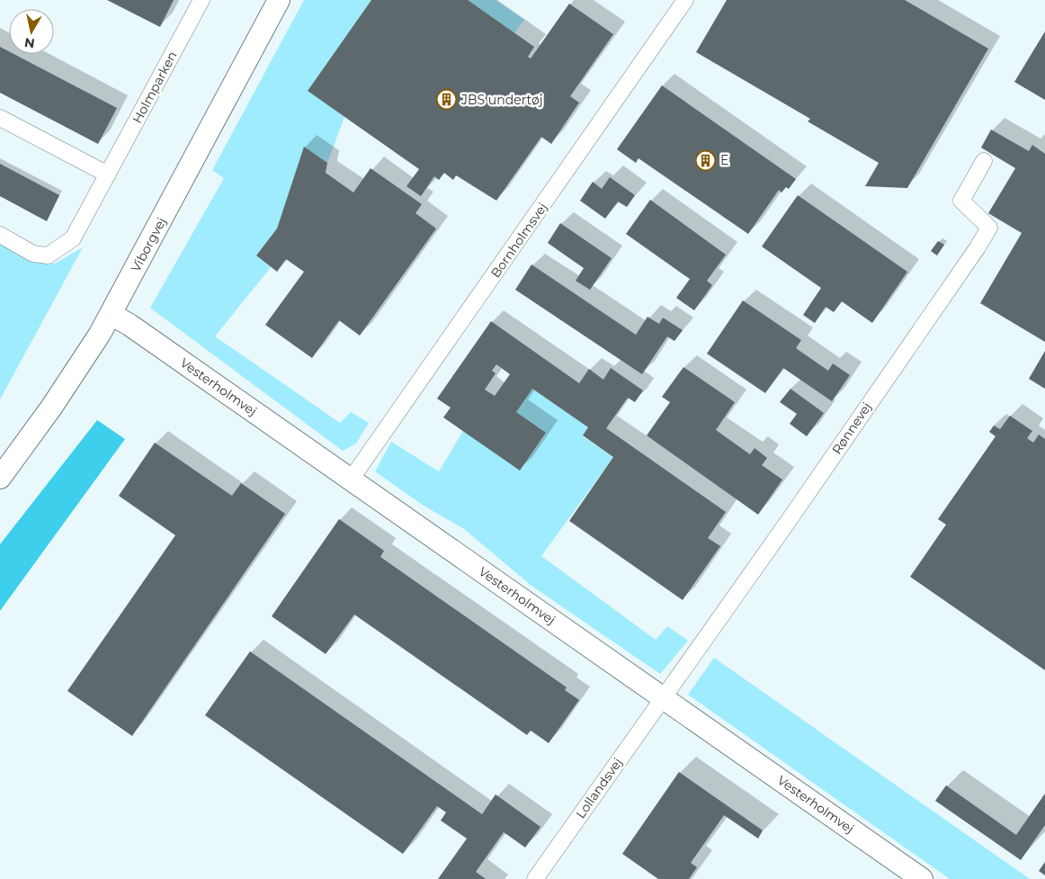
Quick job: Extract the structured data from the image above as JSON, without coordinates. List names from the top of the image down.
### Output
{
  "streets": {
    "street": [
      "Holmparken",
      "Bornholmsvej",
      "Viborgvej",
      "Vesterholmvej",
      "Rønnevej",
      "Lollandsvej"
    ]
  },
  "crossings": [
    ["Bornholmsvej", "Vesterholmvej"],
    ["Viborgvej", "Vesterholmvej"],
    ["Vesterholmvej", "Rønnevej"],
    ["Vesterholmvej", "Lollandsvej"],
    ["Rønnevej", "Lollandsvej"]
  ],
  "places": {
    "building": ["JBS undertøj", "E"]
  },
  "north": "bottom"
}
